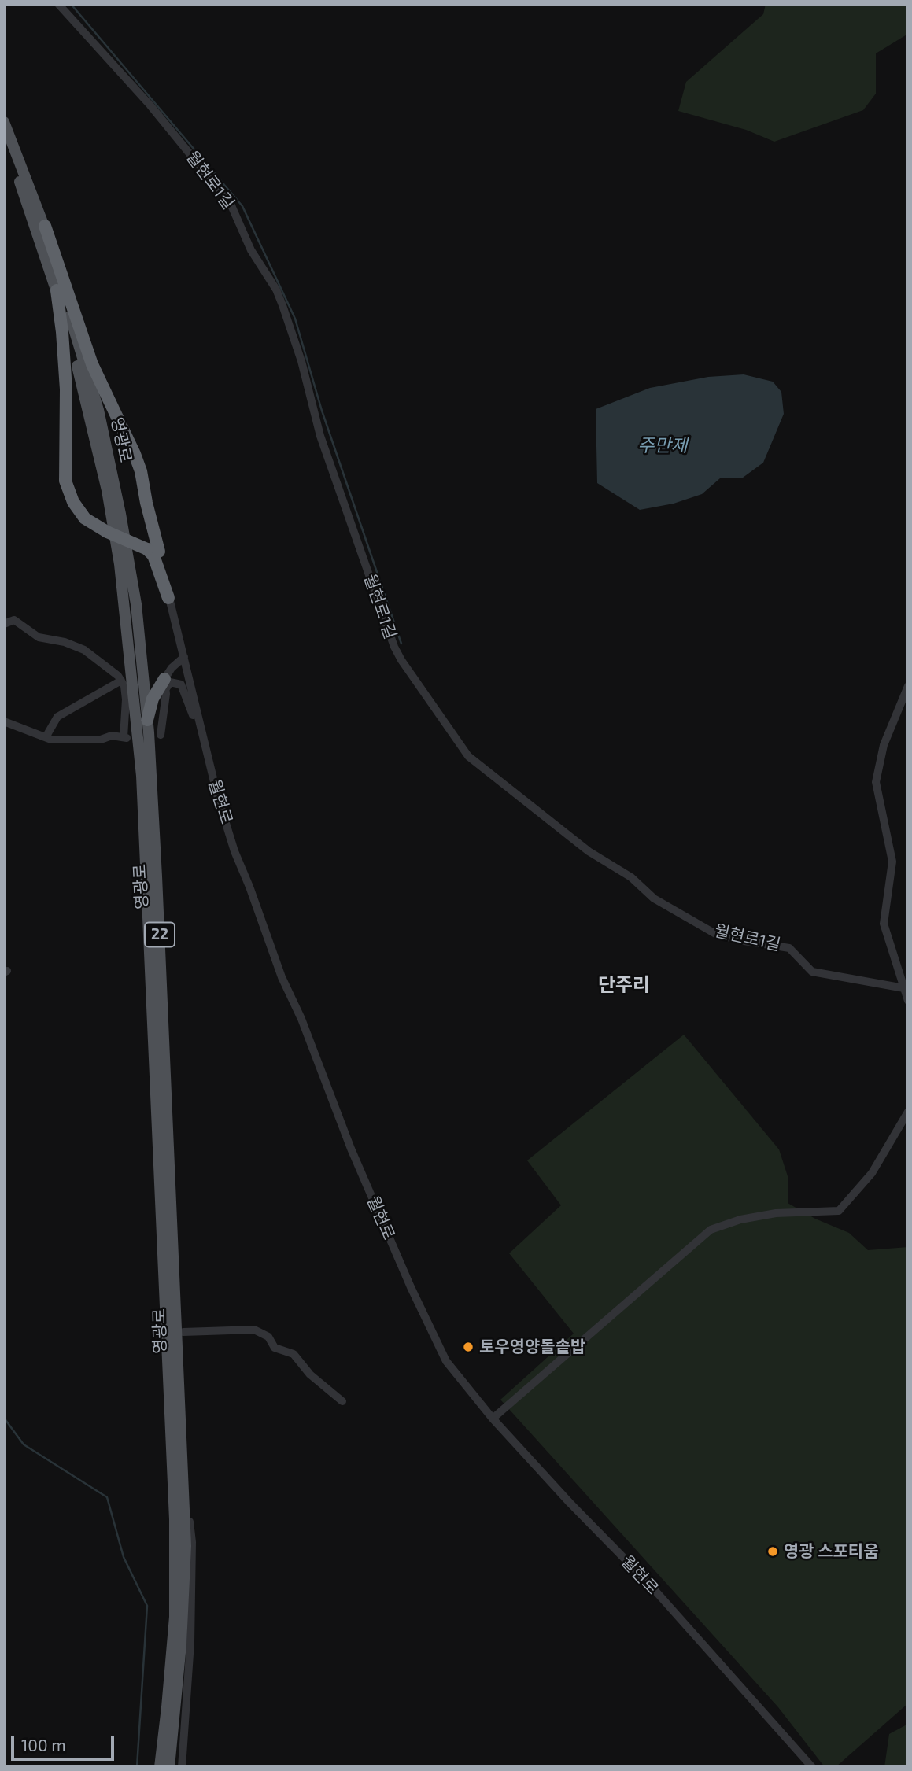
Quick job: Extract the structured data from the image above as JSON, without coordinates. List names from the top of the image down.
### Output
{
  "streets": {
    "main road": ["영광로", "22"],
    "street": ["월현로1길", "월현로"]
  },
  "districts": ["단주리"],
  "water": ["주만제"],
  "places": ["토우영양돌솥밥", "영광 스포티움"],
  "scale_bar": "100 m"
}
